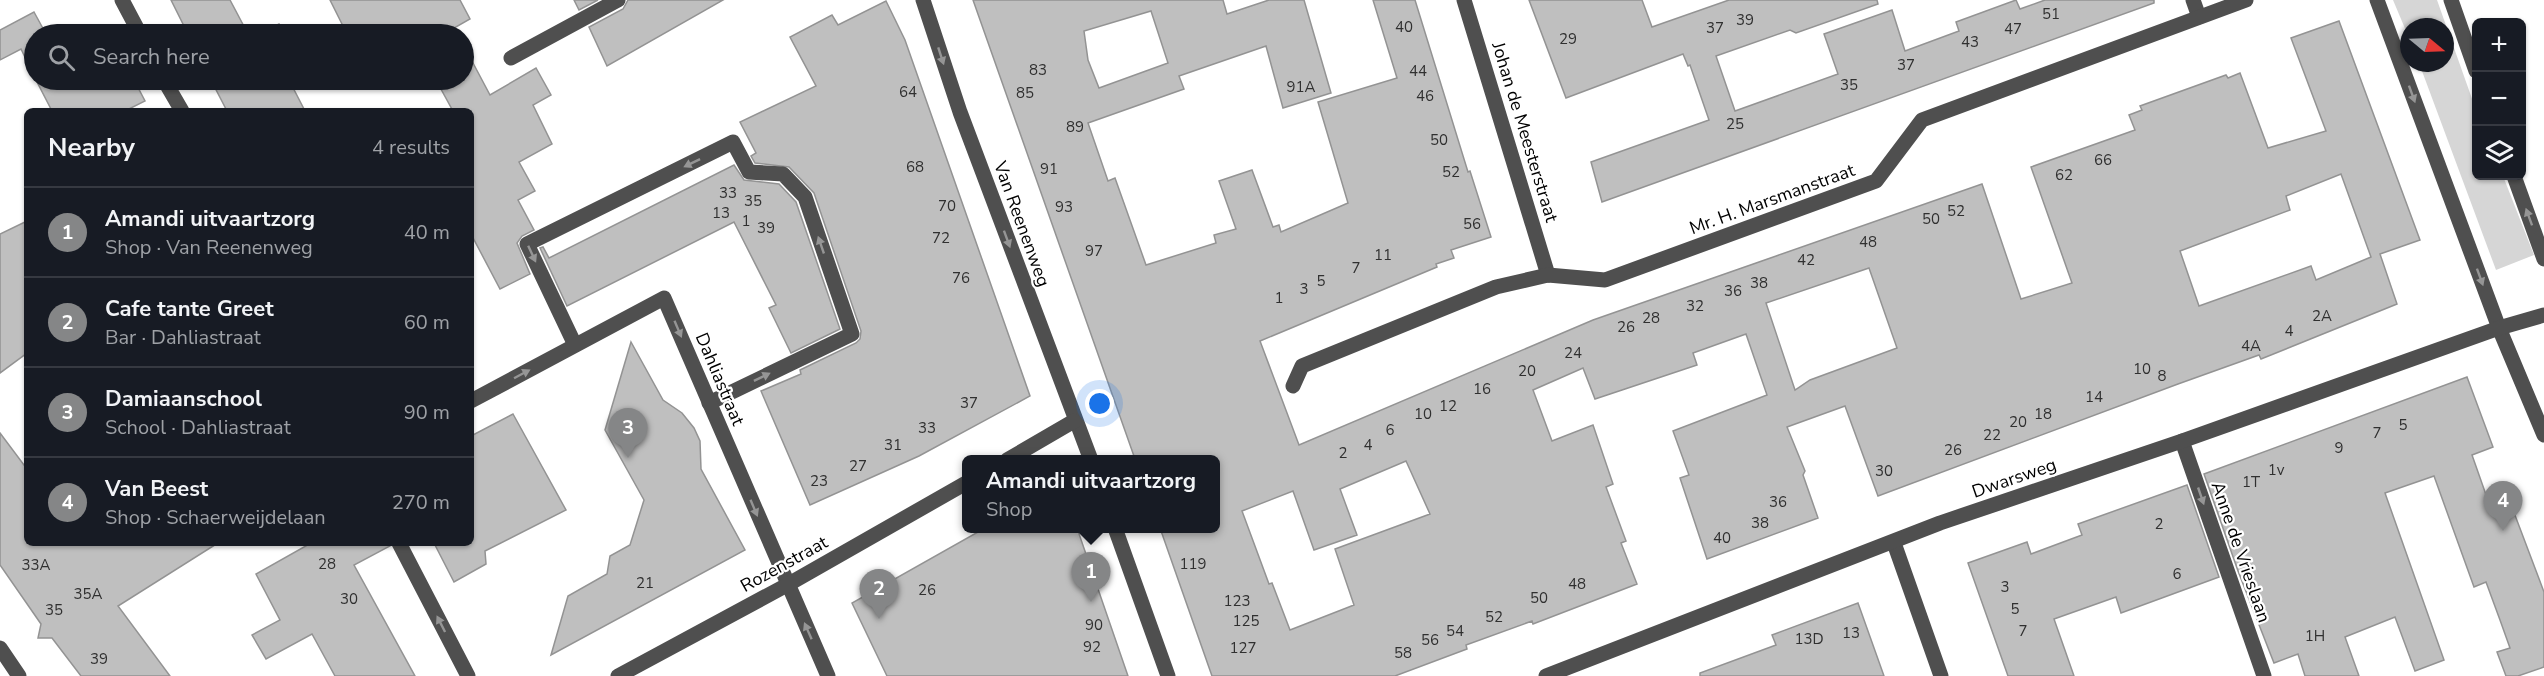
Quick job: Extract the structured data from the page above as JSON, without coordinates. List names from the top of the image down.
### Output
{
  "streets": {
    "street": [
      "Johan de Meesterstraat",
      "Mr. H. Marsmanstraat",
      "Van Reenenweg",
      "Dahliastraat",
      "Dwarsweg",
      "Anne de Vrieslaan",
      "Rozenstraat"
    ]
  },
  "crossings": [
    ["Johan de Meesterstraat", "Mr. H. Marsmanstraat"],
    ["Dahliastraat", "Rozenstraat"],
    ["Dwarsweg", "Anne de Vrieslaan"]
  ],
  "one_way": ["Van Reenenweg", "Anne de Vrieslaan"],
  "house_numbers": [
    "51",
    "39",
    "40",
    "37",
    "47",
    "29",
    "43",
    "37",
    "83",
    "44",
    "35",
    "91A",
    "64",
    "85",
    "46",
    "25",
    "89",
    "50",
    "66",
    "68",
    "91",
    "52",
    "62",
    "33",
    "35",
    "70",
    "93",
    "52",
    "13",
    "50",
    "1",
    "56",
    "39",
    "72",
    "48",
    "97",
    "11",
    "42",
    "7",
    "76",
    "5",
    "38",
    "3",
    "36",
    "1",
    "32",
    "2A",
    "28",
    "26",
    "4",
    "4A",
    "24",
    "10",
    "20",
    "8",
    "16",
    "14",
    "37",
    "12",
    "10",
    "18",
    "20",
    "5",
    "33",
    "6",
    "7",
    "22",
    "31",
    "4",
    "9",
    "26",
    "2",
    "27",
    "1v",
    "30",
    "23",
    "1T",
    "36",
    "38",
    "2",
    "40",
    "28",
    "119",
    "33A",
    "6",
    "21",
    "48",
    "3",
    "26",
    "35A",
    "50",
    "30",
    "123",
    "5",
    "35",
    "52",
    "125",
    "90",
    "54",
    "7",
    "13",
    "1H",
    "13D",
    "56",
    "92",
    "127",
    "58",
    "39"
  ],
  "north": "right",
  "page": {
    "map_buttons": ["+", "−"],
    "search": "Search here",
    "heading": ["Nearby", "4 results"],
    "list": [
      {
        "mark": "1",
        "name": "Amandi uitvaartzorg",
        "note": "Shop · Van Reenenweg",
        "value": "40 m"
      },
      {
        "mark": "2",
        "name": "Cafe tante Greet",
        "note": "Bar · Dahliastraat",
        "value": "60 m"
      },
      {
        "mark": "3",
        "name": "Damiaanschool",
        "note": "School · Dahliastraat",
        "value": "90 m"
      },
      {
        "mark": "4",
        "name": "Van Beest",
        "note": "Shop · Schaerweijdelaan",
        "value": "270 m"
      }
    ],
    "pins": [
      "3",
      "4",
      "1",
      "2"
    ],
    "popup": ["Amandi uitvaartzorg", "Shop"]
  }
}
